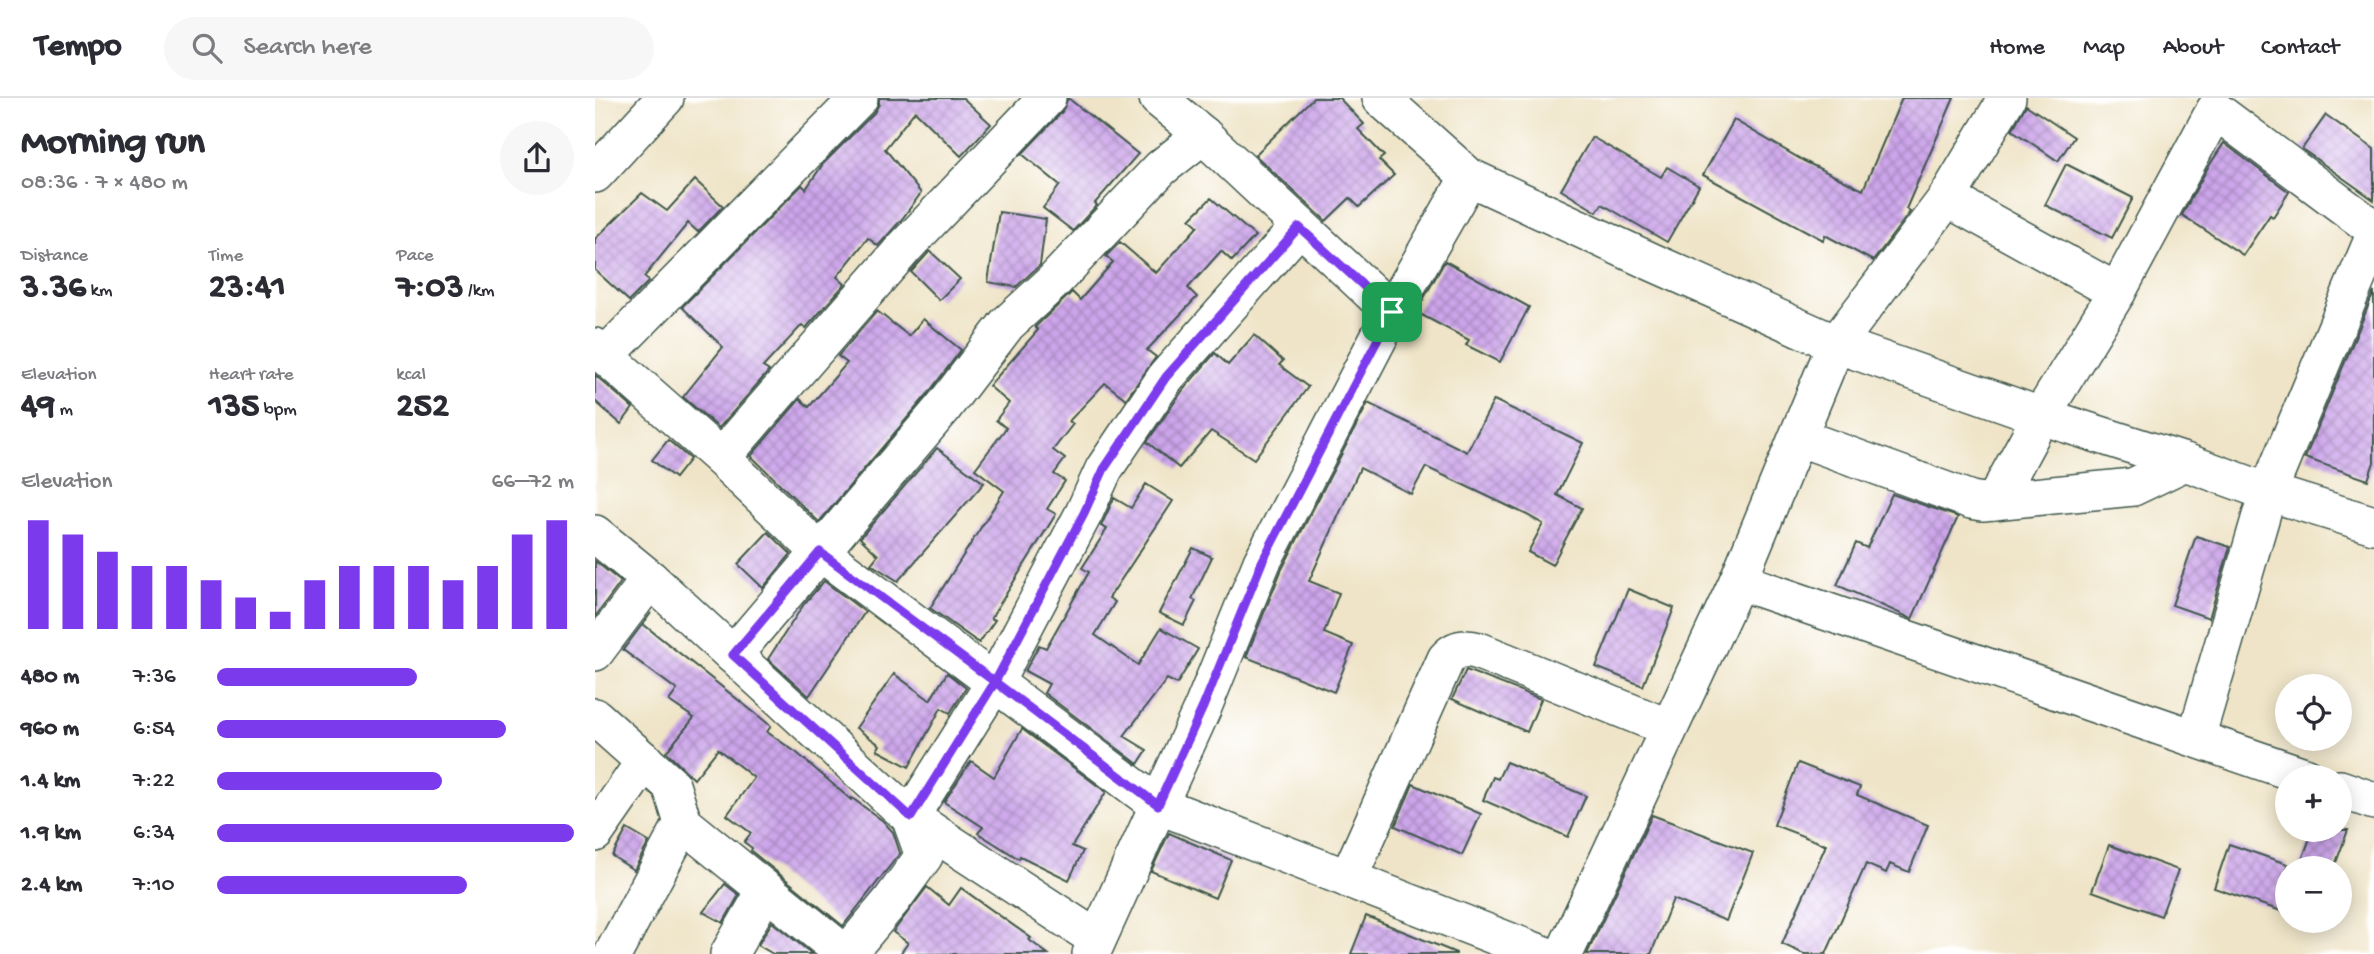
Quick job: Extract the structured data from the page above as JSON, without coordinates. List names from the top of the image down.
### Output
{
  "page": {
    "header": "Tempo",
    "search": "Search here",
    "nav": [
      "Home",
      "Map",
      "About",
      "Contact"
    ],
    "heading": ["Morning run", "08:36 · 7 × 480 m"],
    "stats": [
      ["Distance", "3.36 km"],
      ["Time", "23:41"],
      ["Pace", "7:03 /km"],
      ["Elevation", "49 m"],
      ["Heart rate", "135 bpm"],
      ["kcal", "252"]
    ],
    "chart": ["Elevation", "66–72 m"],
    "list": [
      {
        "name": "480 m",
        "note": "7:36"
      },
      {
        "name": "960 m",
        "note": "6:54"
      },
      {
        "name": "1.4 km",
        "note": "7:22"
      },
      {
        "name": "1.9 km",
        "note": "6:34"
      },
      {
        "name": "2.4 km",
        "note": "7:10"
      }
    ],
    "map_buttons": ["+", "−"]
  }
}
